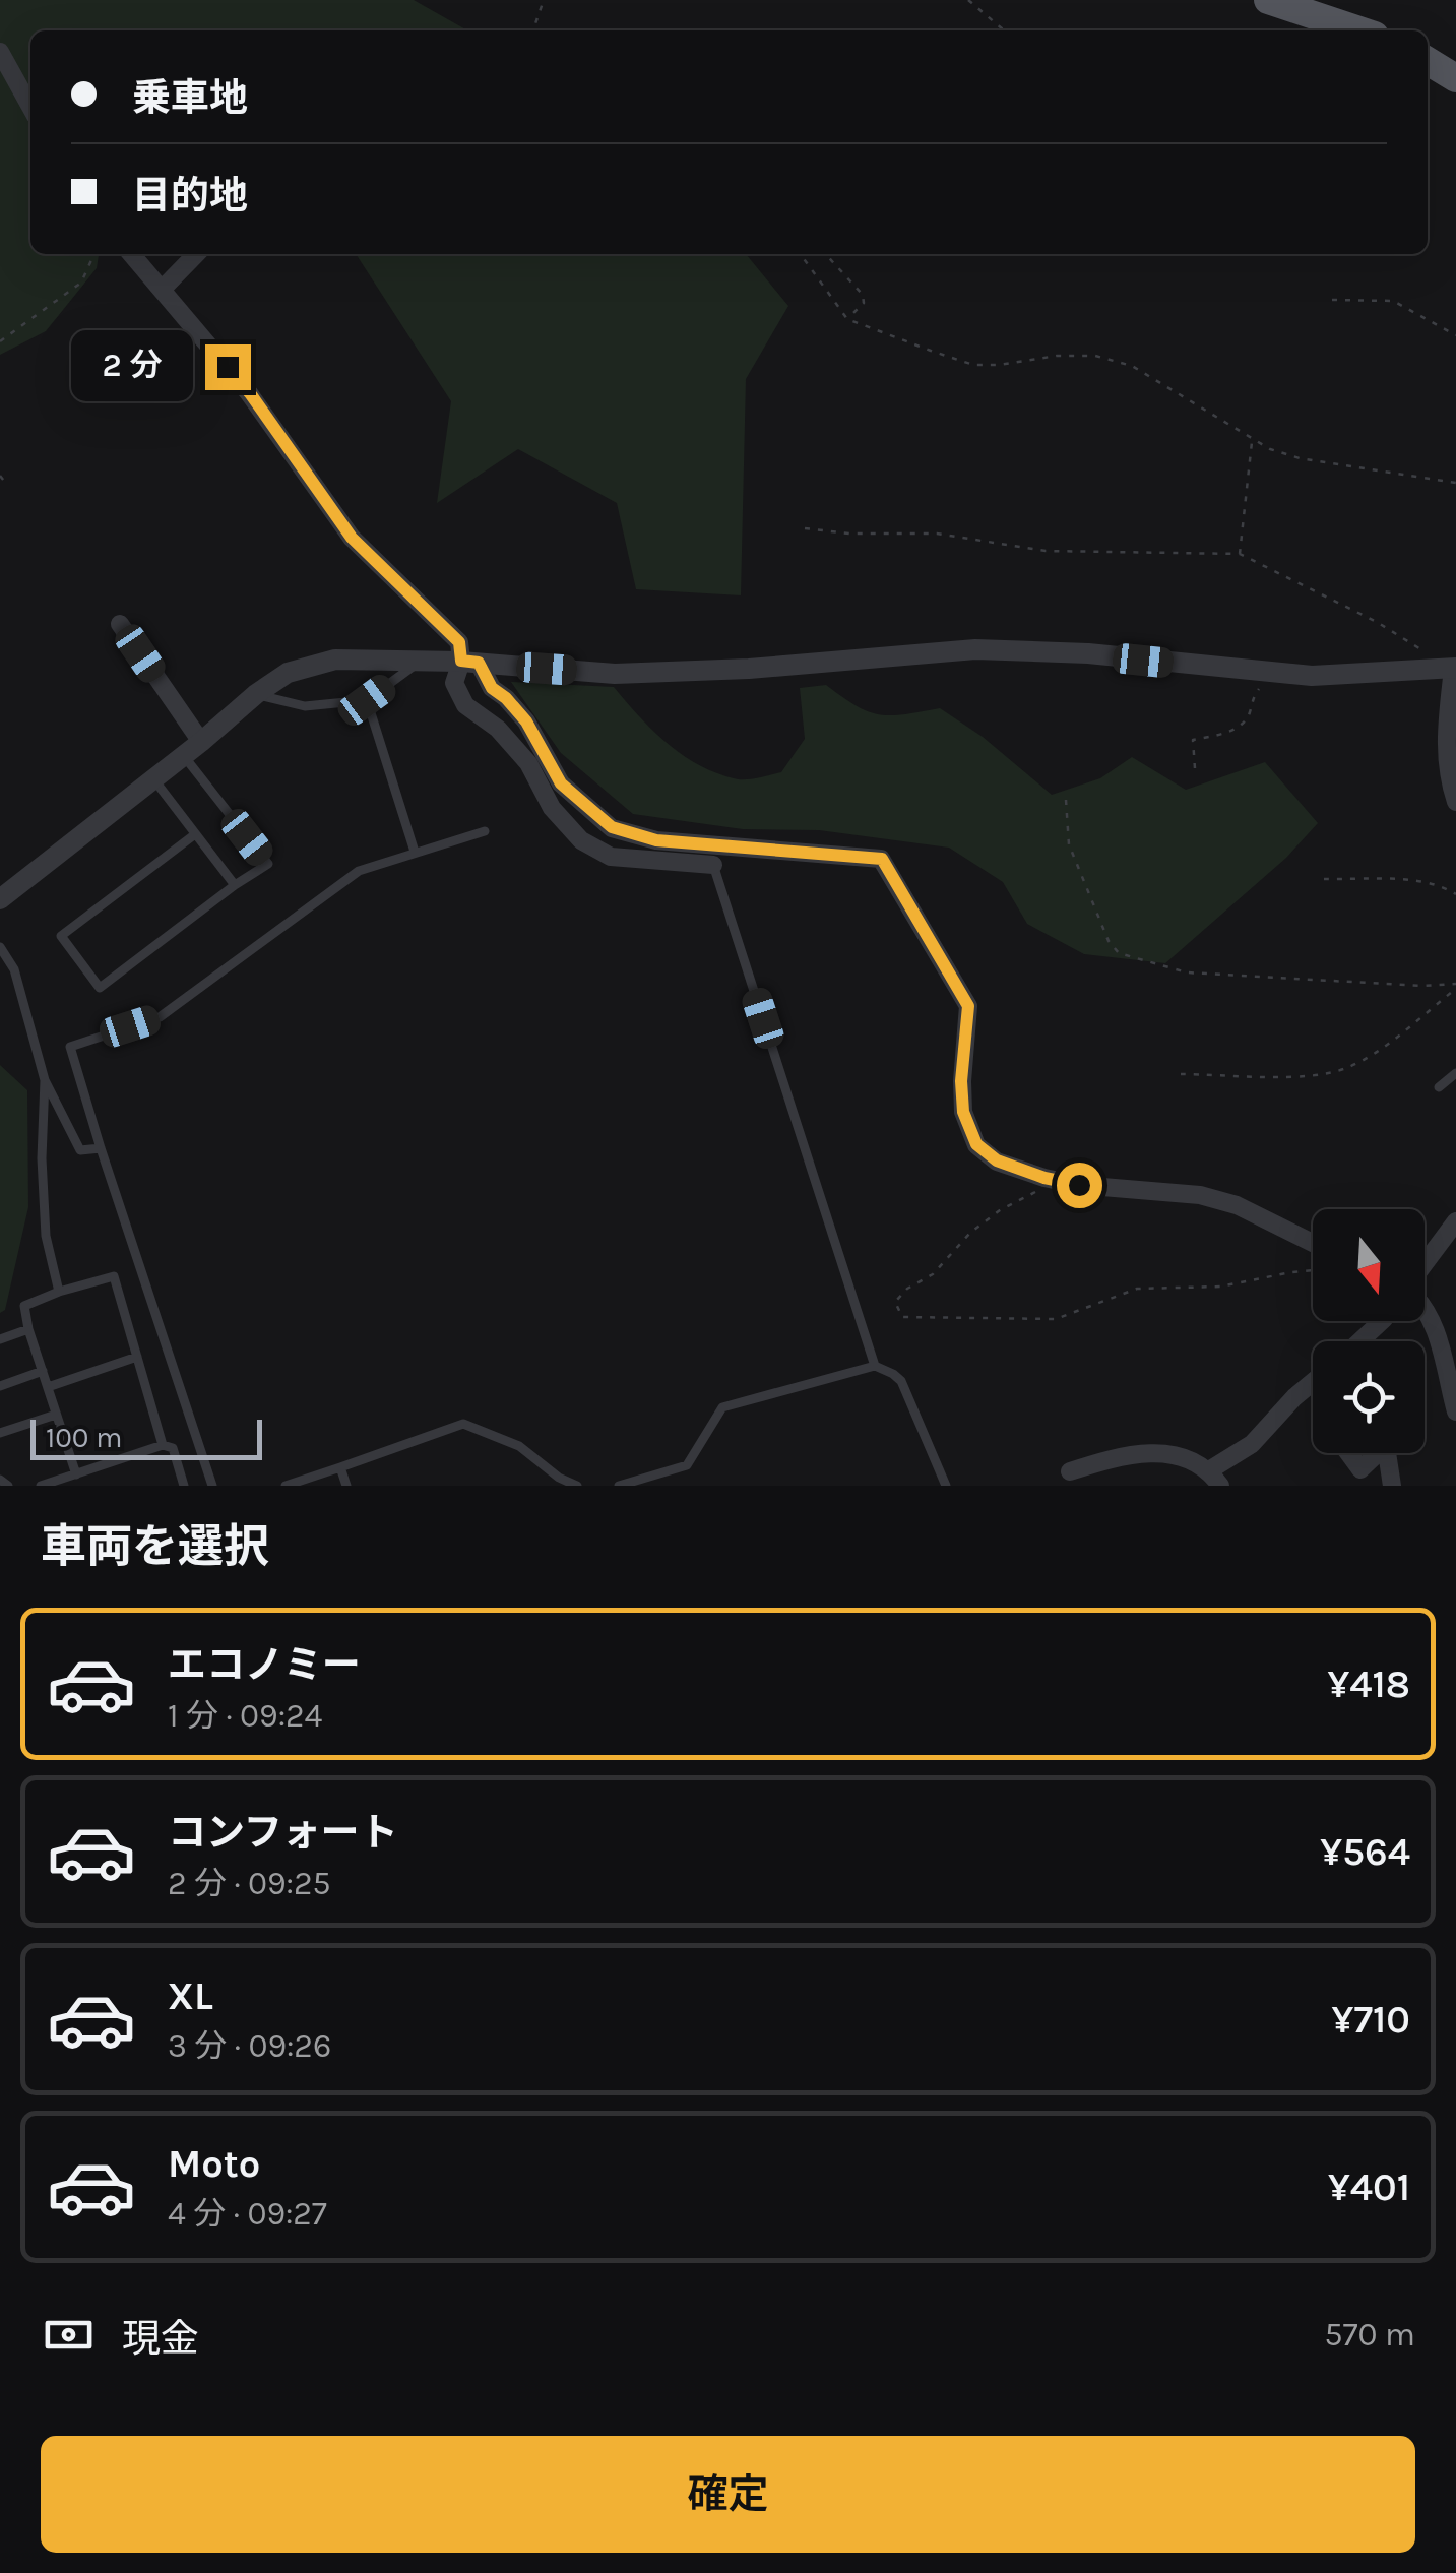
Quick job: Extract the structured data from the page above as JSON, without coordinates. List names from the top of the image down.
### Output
{
  "scale_bar": "100 m",
  "north": "bottom",
  "page": {
    "banner": ["乗車地", "目的地"],
    "bubble": "2 分",
    "scale": "100 m",
    "heading": "車両を選択",
    "list": [
      {
        "name": "エコノミー",
        "note": "1 分 · 09:24",
        "value": "¥418"
      },
      {
        "name": "コンフォート",
        "note": "2 分 · 09:25",
        "value": "¥564"
      },
      {
        "name": "XL",
        "note": "3 分 · 09:26",
        "value": "¥710"
      },
      {
        "name": "Moto",
        "note": "4 分 · 09:27",
        "value": "¥401"
      }
    ],
    "pay": ["現金", "570 m"],
    "buttons": "確定"
  }
}
